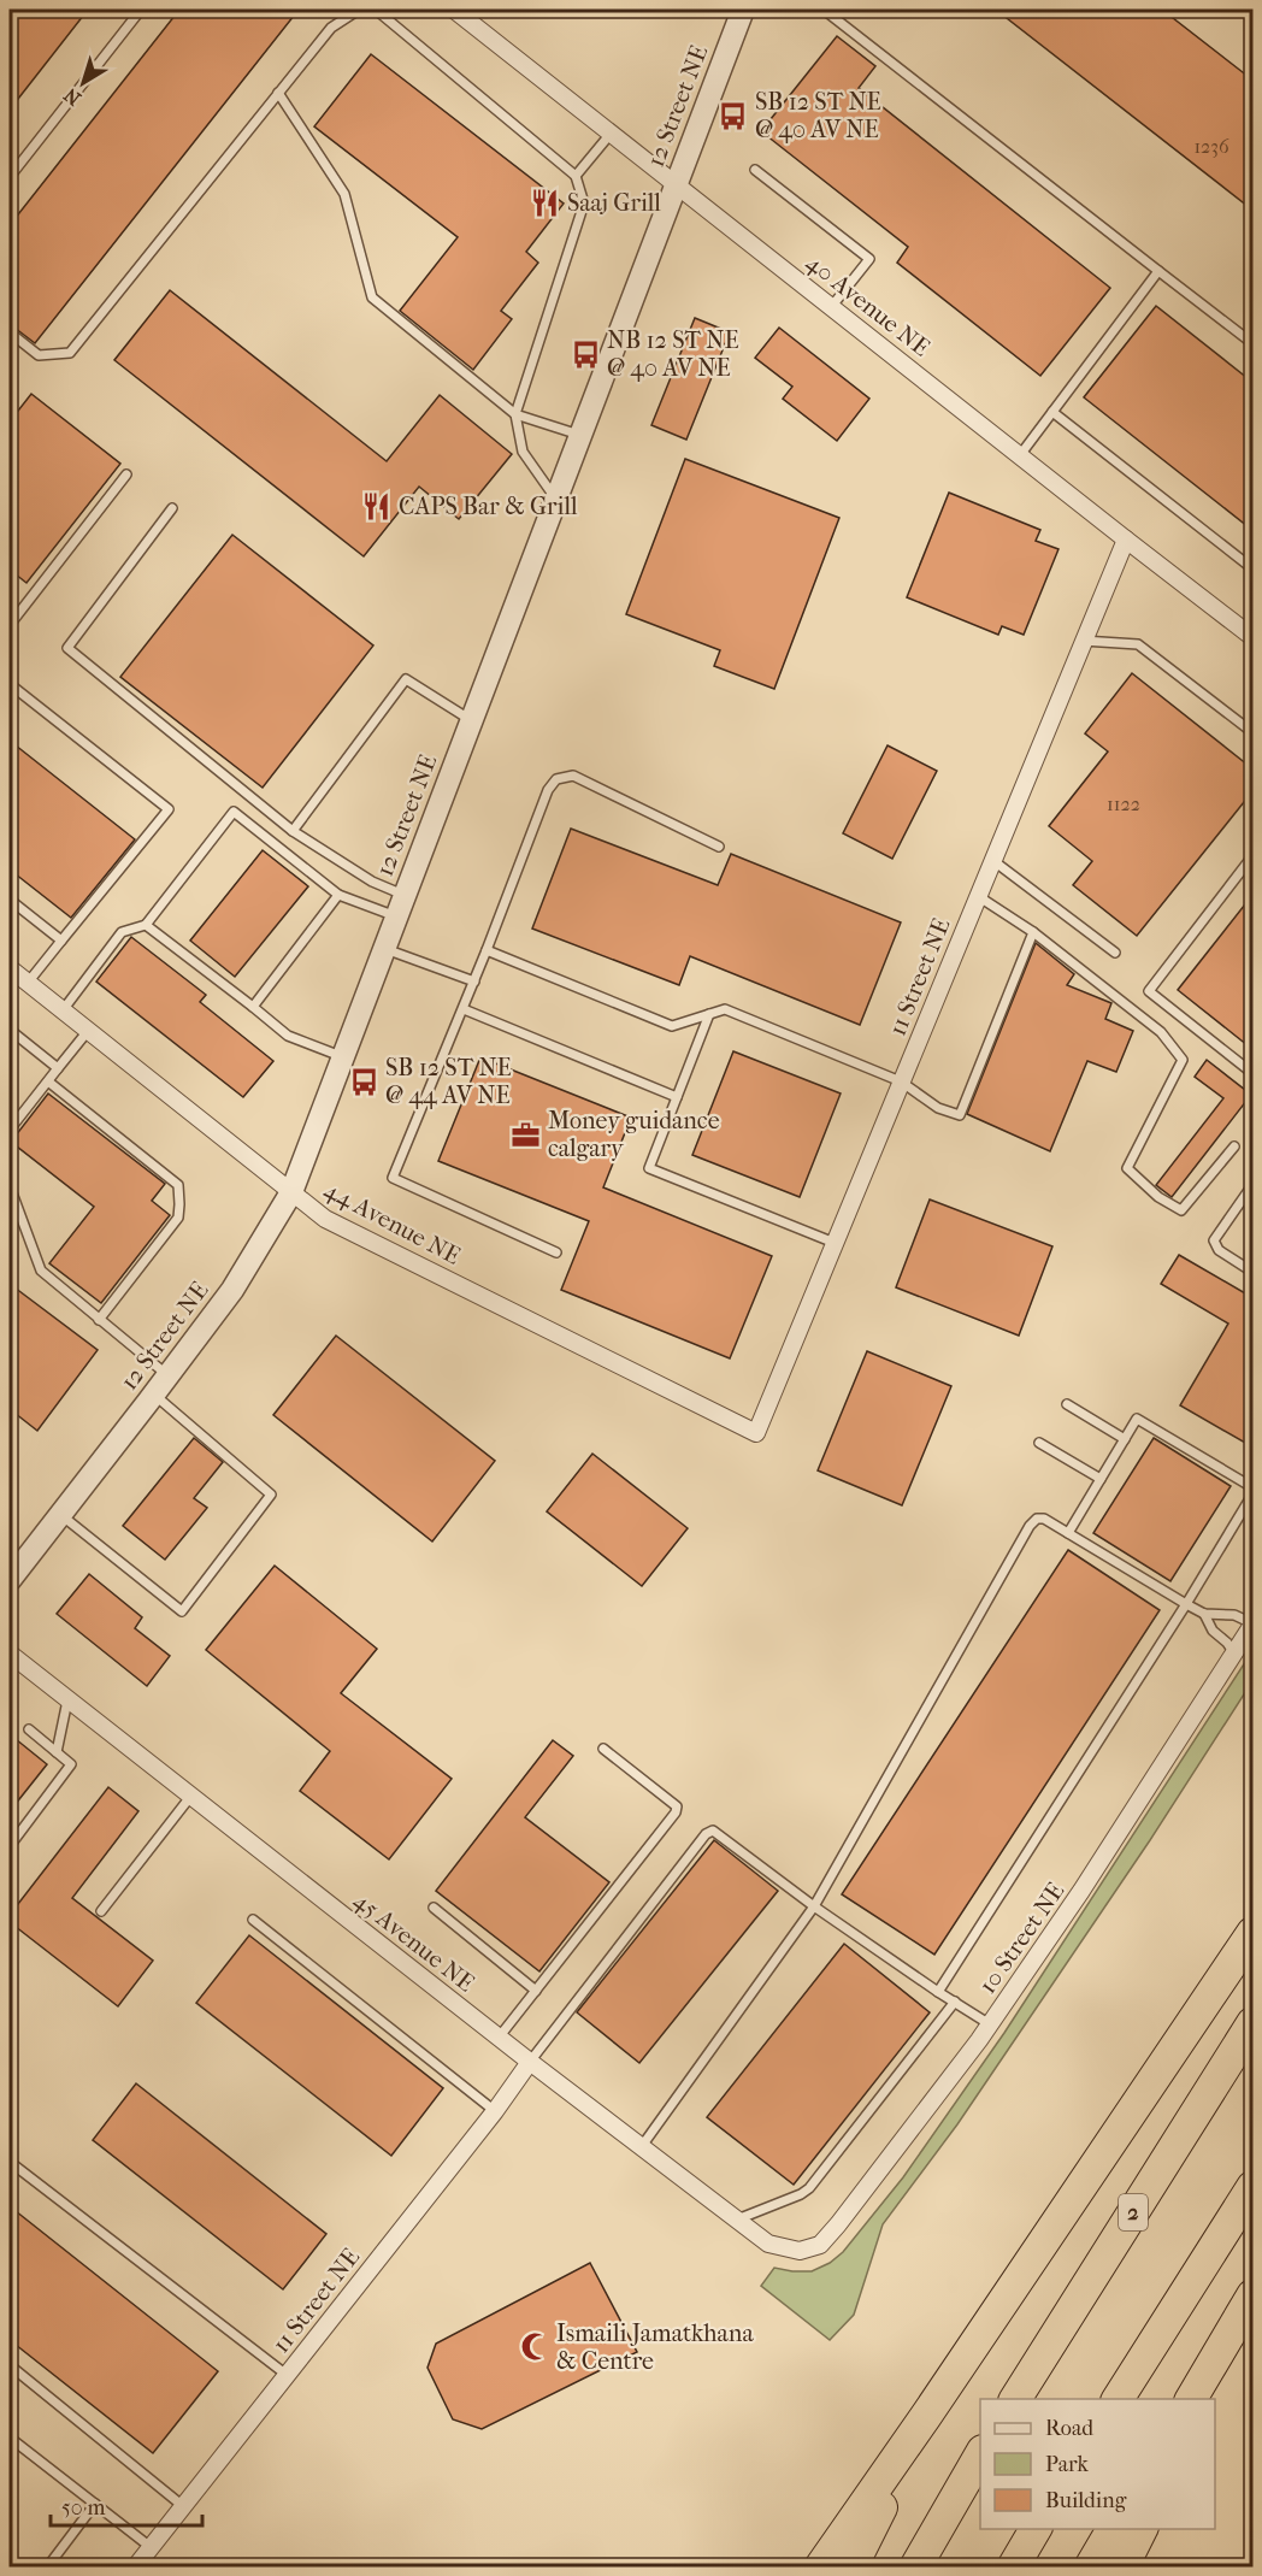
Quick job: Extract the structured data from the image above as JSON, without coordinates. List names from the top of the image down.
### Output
{
  "streets": {
    "highway": ["2"],
    "street": [
      "12 Street NE",
      "40 Avenue NE",
      "11 Street NE",
      "44 Avenue NE",
      "10 Street NE",
      "45 Avenue NE"
    ]
  },
  "crossings": [
    ["12 Street NE", "40 Avenue NE"],
    ["12 Street NE", "44 Avenue NE"],
    ["40 Avenue NE", "11 Street NE"],
    ["11 Street NE", "44 Avenue NE"],
    ["11 Street NE", "45 Avenue NE"],
    ["10 Street NE", "45 Avenue NE"]
  ],
  "places": {
    "bus stop": ["SB 12 ST NE @ 40 AV NE", "NB 12 ST NE @ 40 AV NE", "SB 12 ST NE @ 44 AV NE"],
    "restaurant": ["Saaj Grill", "CAPS Bar & Grill"],
    "office": ["Money guidance calgary"],
    "mosque": ["Ismaili Jamatkhana & Centre"]
  },
  "house_numbers": ["1236", "1122"],
  "legend": ["Road", "Park", "Building"],
  "scale_bar": "50 m",
  "north": "bottom left"
}
